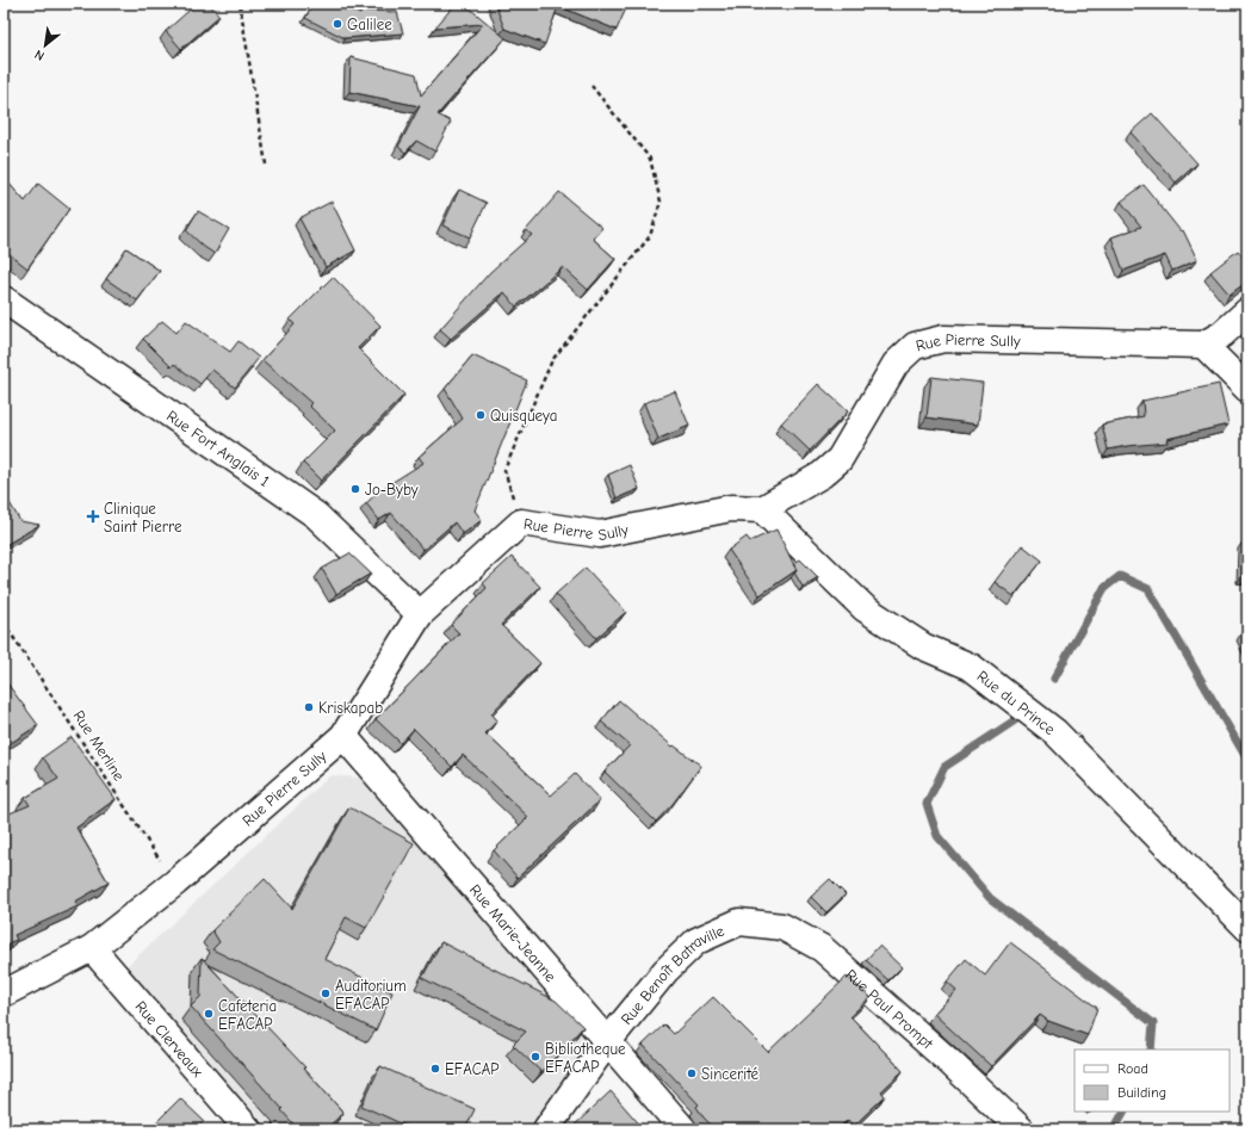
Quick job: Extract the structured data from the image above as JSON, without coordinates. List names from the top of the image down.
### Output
{
  "streets": {
    "street": [
      "Rue Pierre Sully",
      "Rue Fort Anglais 1",
      "Rue du Prince",
      "Rue Marie-Jeanne",
      "Rue Benoît Batraville",
      "Rue Paul Prompt",
      "Rue Clerveaux"
    ],
    "path": ["Rue Merline"]
  },
  "crossings": [
    ["Rue Pierre Sully", "Rue Fort Anglais 1"],
    ["Rue Pierre Sully", "Rue du Prince"],
    ["Rue Pierre Sully", "Rue Merline"],
    ["Rue Pierre Sully", "Rue Marie-Jeanne"],
    ["Rue Pierre Sully", "Rue Clerveaux"],
    ["Rue Marie-Jeanne", "Rue Benoît Batraville"],
    ["Rue Benoît Batraville", "Rue Paul Prompt"]
  ],
  "places": {
    "other": [
      "Galilee",
      "Quisqueya",
      "Jo-Byby",
      "Kriskapab",
      "Auditorium EFACAP",
      "Cafeteria EFACAP",
      "Bibliotheque EFACAP",
      "EFACAP",
      "Sincerité"
    ],
    "health": ["Clinique Saint Pierre"]
  },
  "legend": ["Road", "Building"],
  "north": "bottom left"
}
